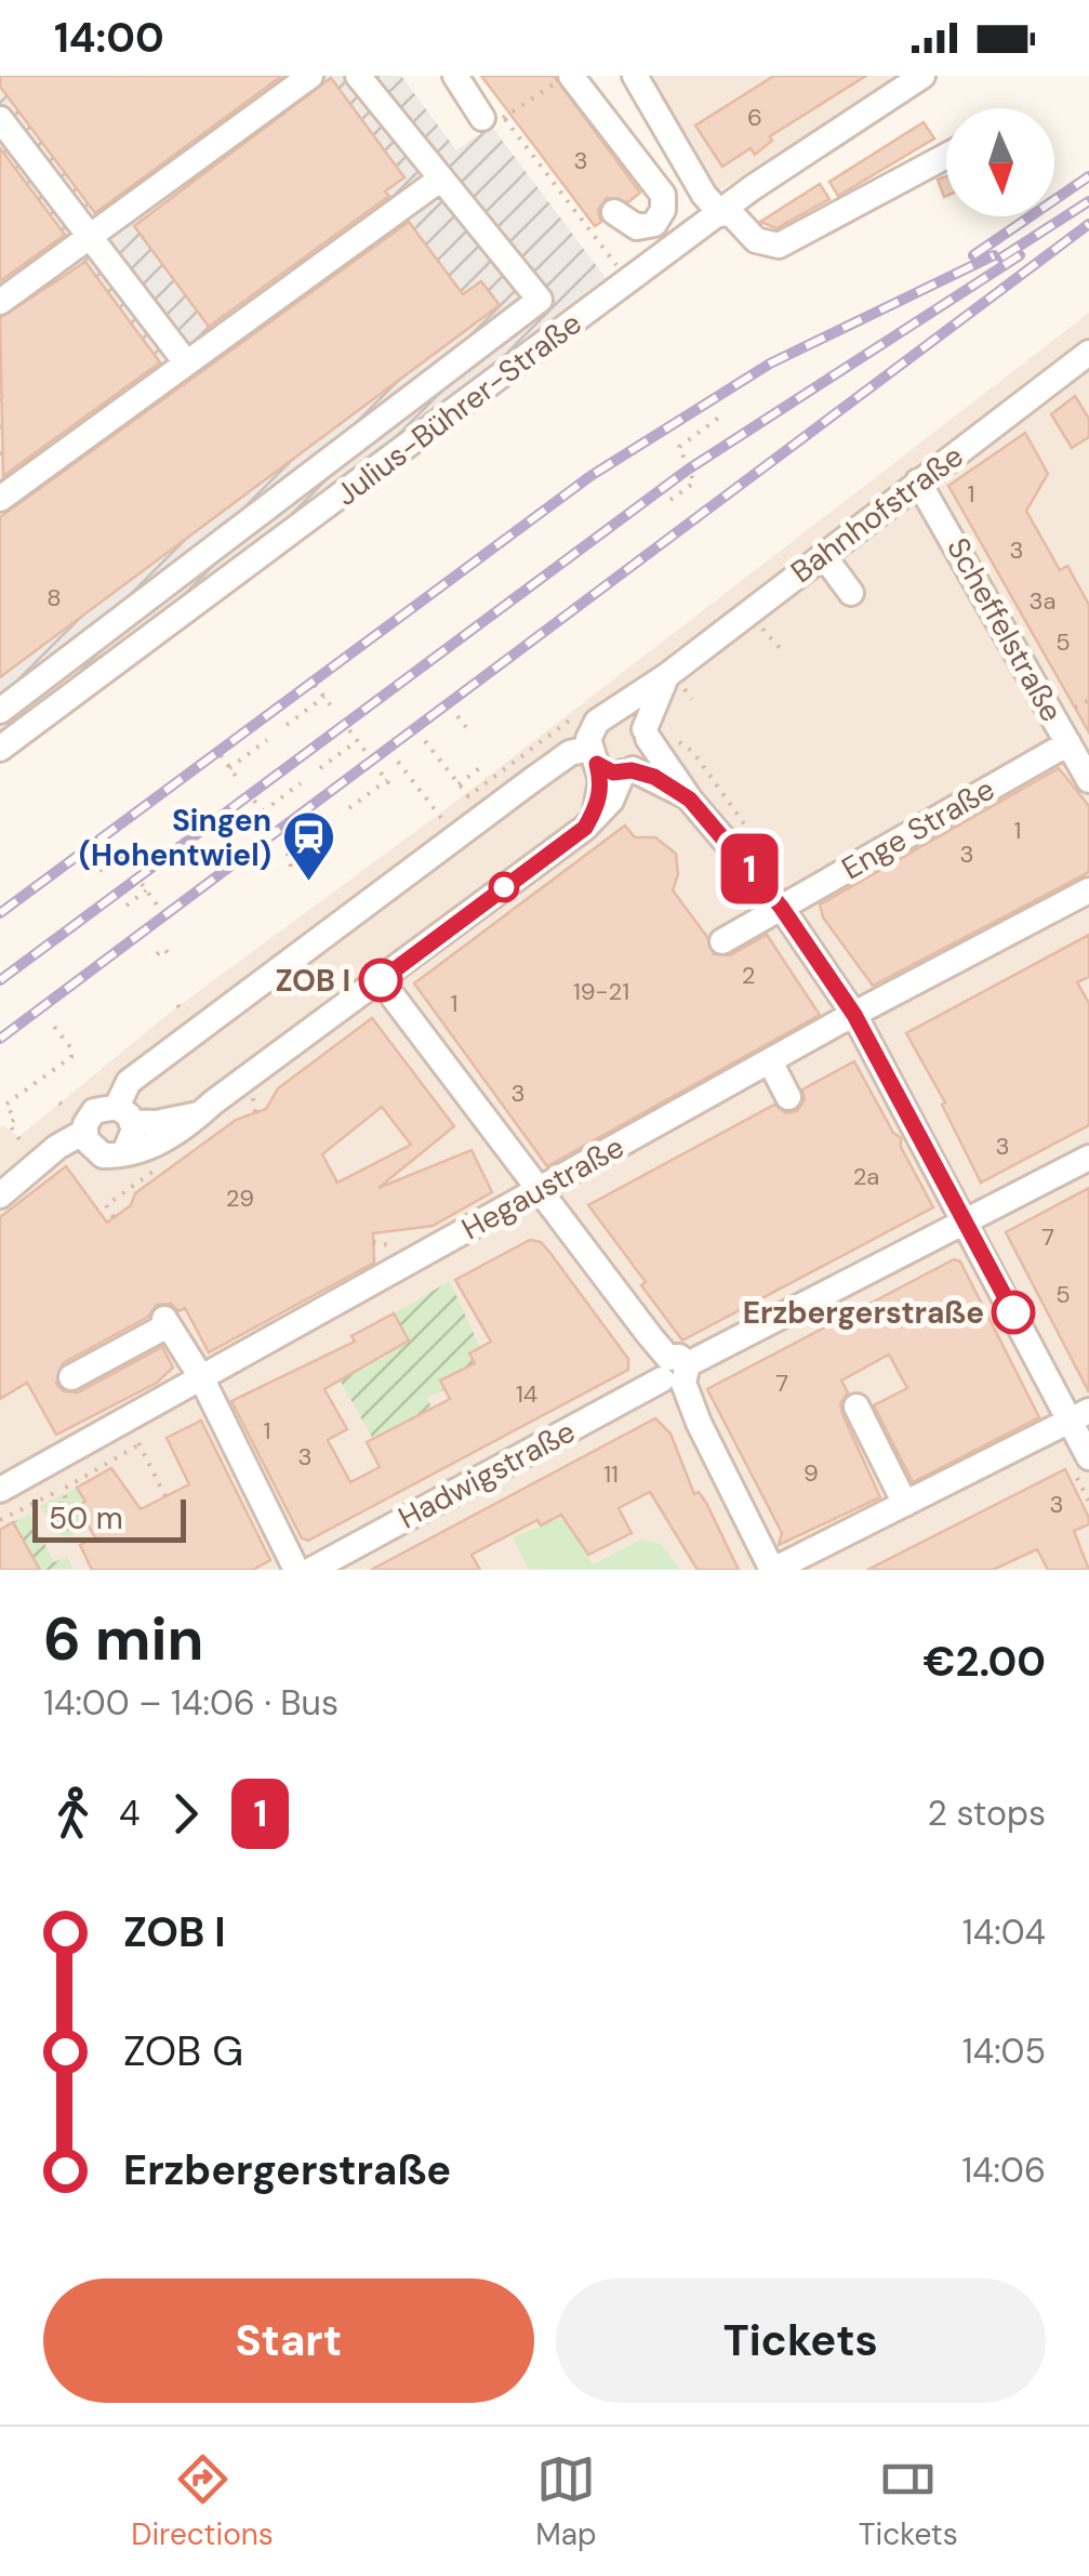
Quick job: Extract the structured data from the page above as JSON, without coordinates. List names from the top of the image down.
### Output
{
  "streets": {
    "street": [
      "Julius-Bührer-Straße",
      "Bahnhofstraße",
      "Scheffelstraße",
      "Enge Straße",
      "Hegaustraße",
      "Hadwigstraße"
    ]
  },
  "crossings": [
    ["Bahnhofstraße", "Scheffelstraße"],
    ["Scheffelstraße", "Enge Straße"]
  ],
  "places": {
    "station": ["Singen (Hohentwiel)"],
    "other": ["ZOB I", "Erzbergerstraße"]
  },
  "lines": ["bus line 1"],
  "house_numbers": [
    "6",
    "3",
    "1",
    "3",
    "8",
    "3a",
    "5",
    "1",
    "3",
    "2",
    "19-21",
    "1",
    "3",
    "3",
    "2a",
    "29",
    "7",
    "5",
    "7",
    "14",
    "1",
    "3",
    "9",
    "11",
    "3"
  ],
  "scale_bar": "50 m",
  "north": "bottom",
  "page": {
    "status": "14:00",
    "on_map": "1",
    "scale": "50 m",
    "heading": ["6 min", "14:00 – 14:06 · Bus", "€2.00"],
    "legs": ["4", "1", "2 stops"],
    "list": [
      {
        "name": "ZOB I",
        "value": "14:04"
      },
      {
        "name": "ZOB G",
        "value": "14:05"
      },
      {
        "name": "Erzbergerstraße",
        "value": "14:06"
      }
    ],
    "buttons": ["Start", "Tickets"],
    "tabs": ["Directions", "Map", "Tickets"]
  }
}
